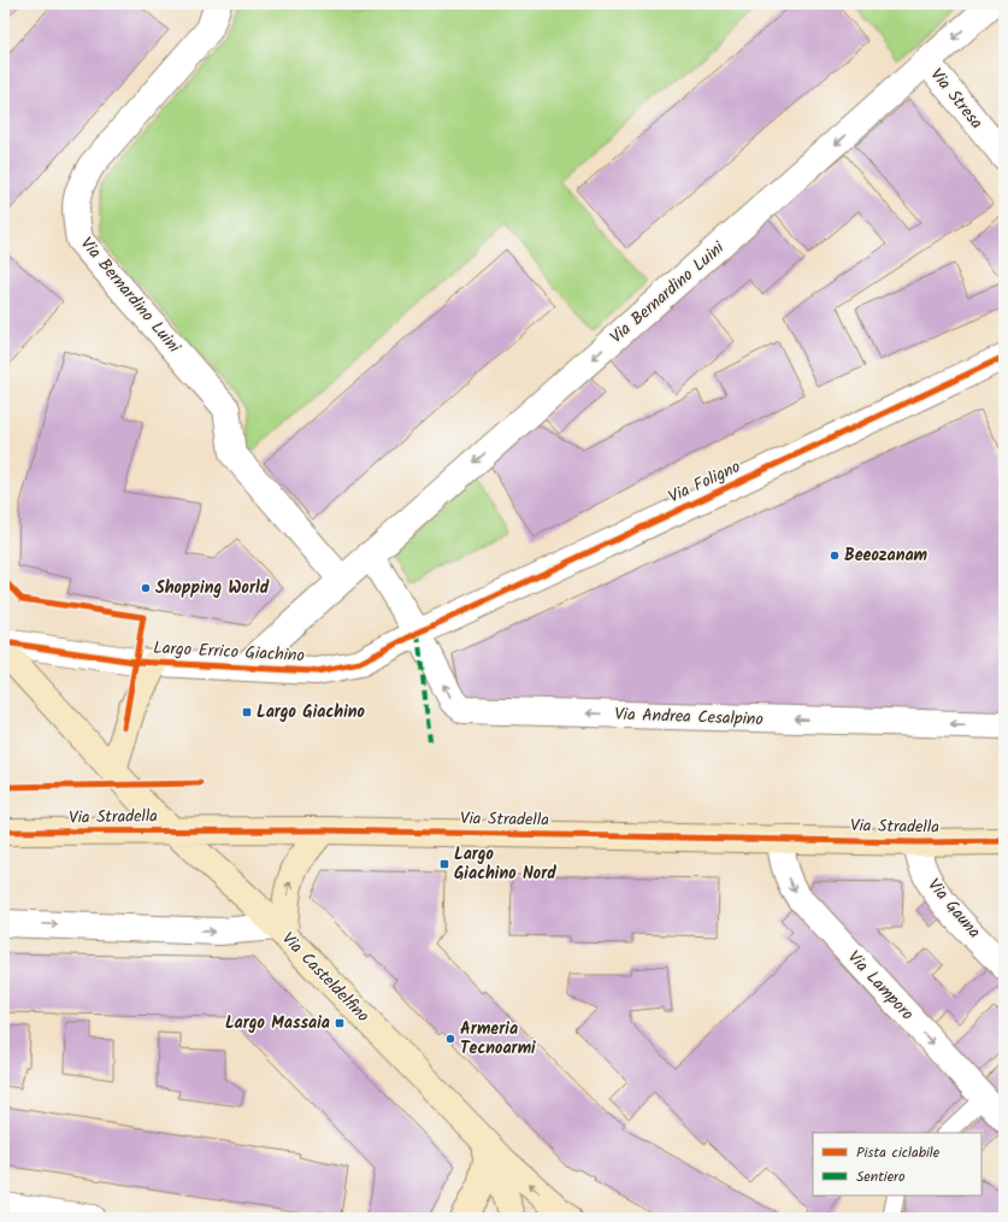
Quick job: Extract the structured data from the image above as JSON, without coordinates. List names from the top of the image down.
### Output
{
  "streets": {
    "street": [
      "Via Stresa",
      "Via Bernardino Luini",
      "Via Foligno",
      "Largo Errico Giachino",
      "Via Andrea Cesalpino",
      "Via Stradella",
      "Via Gauna",
      "Via Casteldelfino",
      "Via Lamporo"
    ]
  },
  "crossings": [
    ["Via Stresa", "Via Bernardino Luini"],
    ["Via Bernardino Luini", "Largo Errico Giachino"],
    ["Via Bernardino Luini", "Via Andrea Cesalpino"],
    ["Via Foligno", "Largo Errico Giachino"],
    ["Via Foligno", "Via Andrea Cesalpino"],
    ["Largo Errico Giachino", "Via Andrea Cesalpino"],
    ["Via Stradella", "Via Gauna"],
    ["Via Stradella", "Via Casteldelfino"],
    ["Via Stradella", "Via Lamporo"]
  ],
  "one_way": ["Via Bernardino Luini", "Via Andrea Cesalpino", "Via Lamporo"],
  "places": {
    "other": ["Beeozanam", "Shopping World", "Armeria Tecnoarmi"],
    "transit": ["Largo Giachino", "Largo Giachino Nord", "Largo Massaia"]
  },
  "legend": ["Pista ciclabile", "Sentiero"]
}
